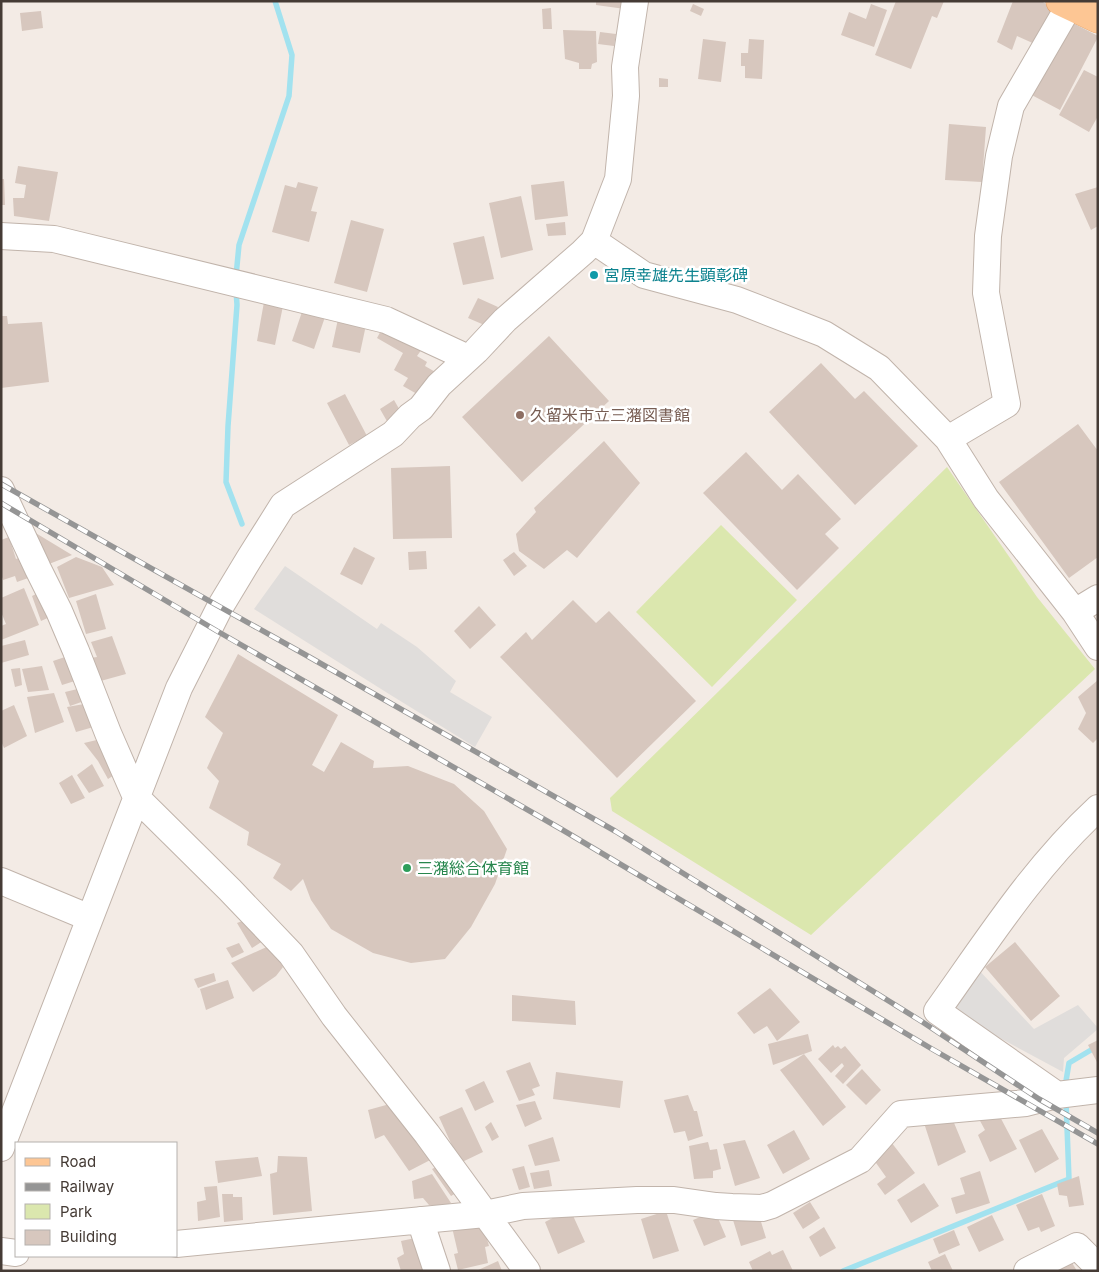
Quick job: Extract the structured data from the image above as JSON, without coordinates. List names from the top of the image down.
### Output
{
  "places": ["宮原幸雄先生顕彰碑", "久留米市立三潴図書館", "三潴総合体育館"],
  "legend": [
    "Road",
    "Railway",
    "Park",
    "Building"
  ]
}
